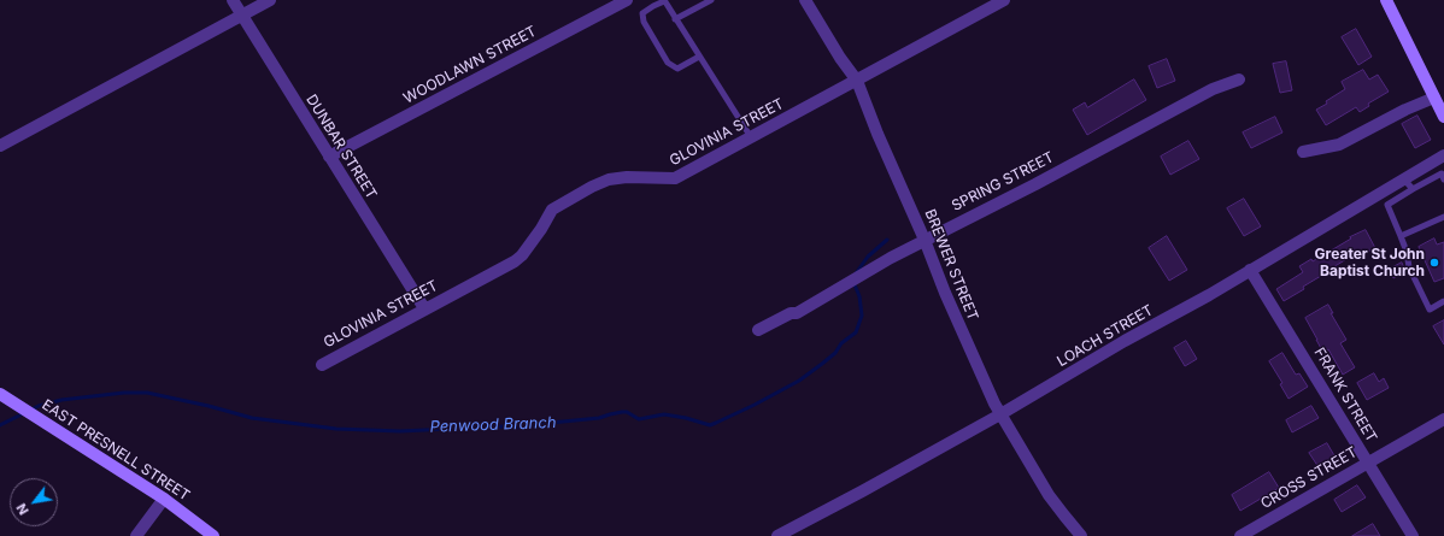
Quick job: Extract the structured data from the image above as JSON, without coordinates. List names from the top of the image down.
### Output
{
  "streets": {
    "main road": ["EAST PRESNELL STREET"],
    "street": [
      "WOODLAWN STREET",
      "GLOVINIA STREET",
      "DUNBAR STREET",
      "SPRING STREET",
      "BREWER STREET",
      "LOACH STREET",
      "FRANK STREET",
      "CROSS STREET"
    ]
  },
  "crossings": [
    ["WOODLAWN STREET", "DUNBAR STREET"],
    ["GLOVINIA STREET", "DUNBAR STREET"],
    ["GLOVINIA STREET", "BREWER STREET"],
    ["SPRING STREET", "BREWER STREET"],
    ["BREWER STREET", "LOACH STREET"],
    ["LOACH STREET", "FRANK STREET"],
    ["FRANK STREET", "CROSS STREET"]
  ],
  "water": ["Penwood Branch"],
  "places": ["Greater St John Baptist Church"],
  "north": "bottom left"
}
